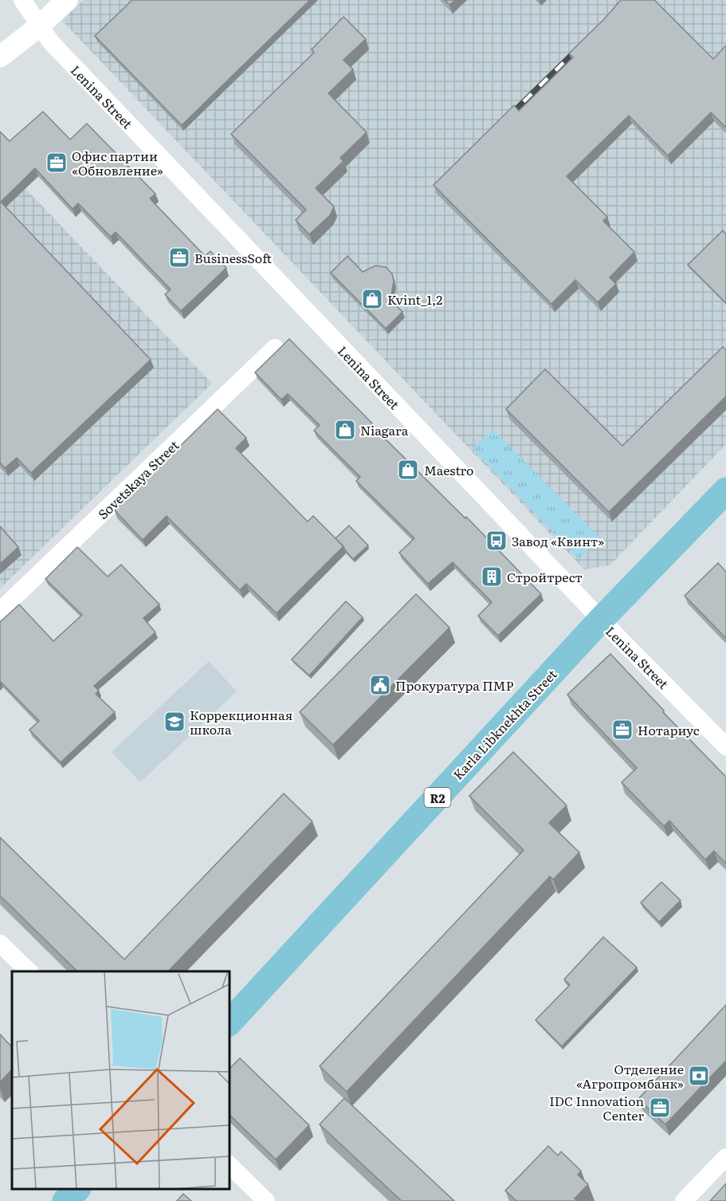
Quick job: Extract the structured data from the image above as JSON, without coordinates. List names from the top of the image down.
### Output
{
  "streets": {
    "main road": ["Karla Libknekhta Street", "R2"],
    "street": ["Lenina Street", "Sovetskaya Street"]
  },
  "crossings": [
    ["Lenina Street", "Karla Libknekhta Street"]
  ],
  "places": {
    "office": [
      "Офис партии «Обновление»",
      "BusinessSoft",
      "Нотариус",
      "IDC Innovation Center"
    ],
    "shop": ["Kvint_1,2", "Niagara", "Maestro"],
    "bus stop": ["Завод «Квинт»"],
    "building": ["Стройтрест"],
    "public building": ["Прокуратура ПМР"],
    "school or university": ["Коррекционная школа"],
    "bank": ["Отделение «Агропромбанк»"]
  }
}
